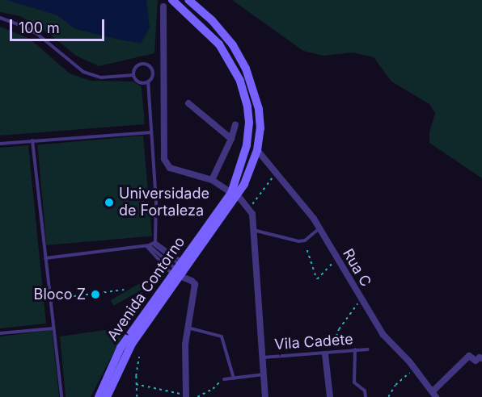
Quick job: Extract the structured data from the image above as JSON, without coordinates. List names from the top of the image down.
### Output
{
  "streets": {
    "street": ["Rua C", "Avenida Contorno"],
    "lane": ["Vila Cadete"]
  },
  "crossings": [
    ["Rua C", "Avenida Contorno"]
  ],
  "places": ["Universidade de Fortaleza", "Bloco Z"],
  "scale_bar": "100 m"
}
